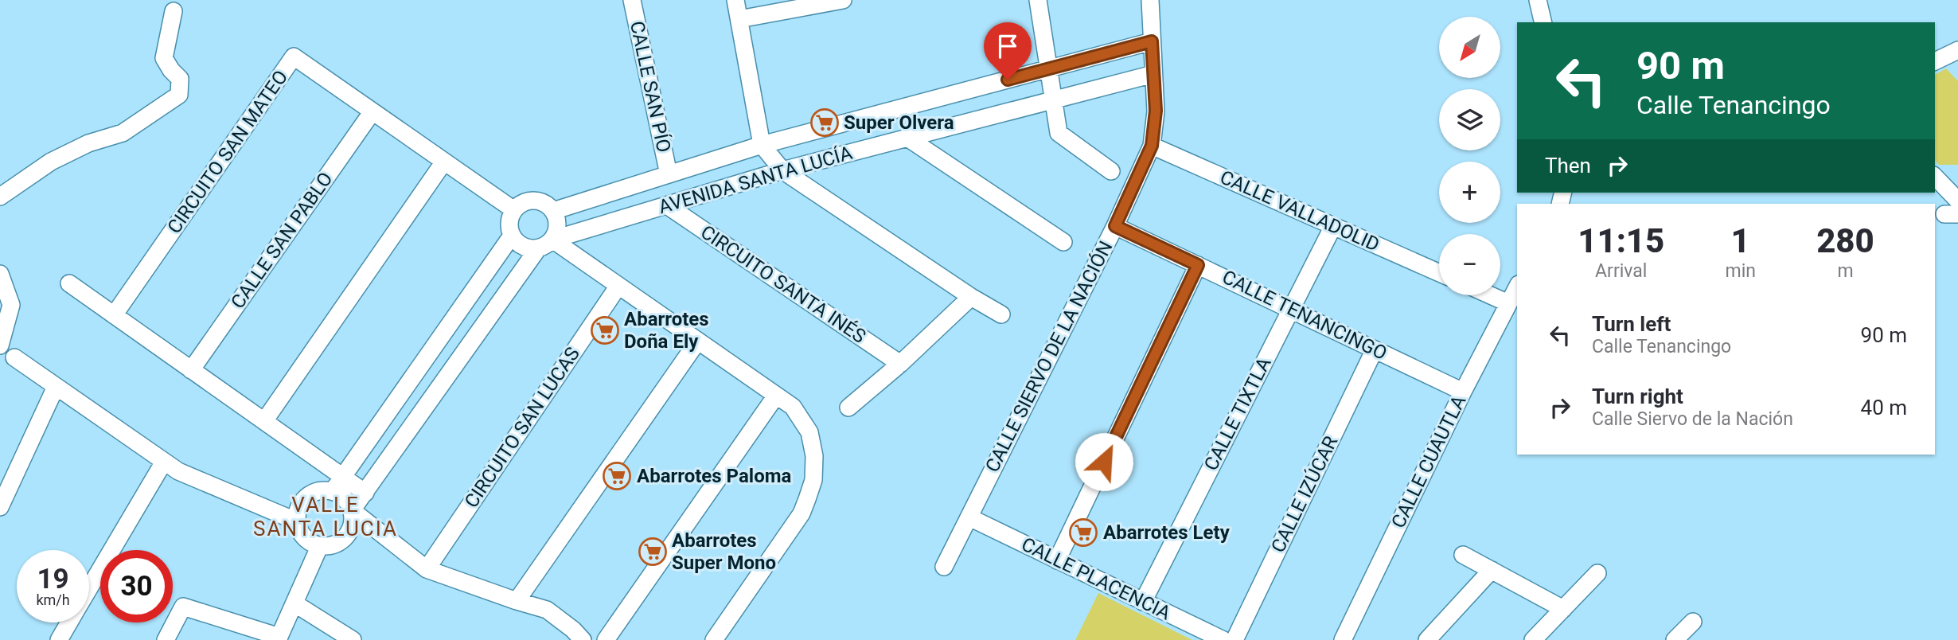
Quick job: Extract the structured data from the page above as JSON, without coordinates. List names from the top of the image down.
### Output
{
  "streets": {
    "street": [
      "CALLE SAN PÍO",
      "CIRCUITO SAN MATEO",
      "AVENIDA SANTA LUCÍA",
      "CALLE VALLADOLID",
      "CALLE SAN PABLO",
      "CIRCUITO SANTA INÉS",
      "CALLE TENANCINGO",
      "CALLE SIERVO DE LA NACIÓN",
      "CALLE TIXTLA",
      "CIRCUITO SAN LUCAS",
      "CALLE CUAUTLA",
      "CALLE IZÚCAR",
      "CALLE PLACENCIA"
    ]
  },
  "crossings": [
    ["CALLE SAN PÍO", "AVENIDA SANTA LUCÍA"],
    ["CIRCUITO SAN MATEO", "AVENIDA SANTA LUCÍA"],
    ["CIRCUITO SAN MATEO", "CALLE SAN PABLO"],
    ["AVENIDA SANTA LUCÍA", "CIRCUITO SANTA INÉS"],
    ["AVENIDA SANTA LUCÍA", "CALLE SIERVO DE LA NACIÓN"],
    ["CALLE VALLADOLID", "CALLE SIERVO DE LA NACIÓN"],
    ["CALLE VALLADOLID", "CALLE TIXTLA"],
    ["CALLE TENANCINGO", "CALLE SIERVO DE LA NACIÓN"],
    ["CALLE TENANCINGO", "CALLE TIXTLA"],
    ["CALLE TENANCINGO", "CALLE CUAUTLA"],
    ["CALLE TENANCINGO", "CALLE IZÚCAR"],
    ["CALLE SIERVO DE LA NACIÓN", "CALLE PLACENCIA"],
    ["CALLE TIXTLA", "CALLE PLACENCIA"]
  ],
  "districts": ["VALLE SANTA LUCIA"],
  "places": {
    "supermarket": [
      "Super Olvera",
      "Abarrotes Doña Ely",
      "Abarrotes Paloma",
      "Abarrotes Lety",
      "Abarrotes Super Mono"
    ]
  },
  "north": "bottom left",
  "page": {
    "map_buttons": ["+", "−"],
    "turn": ["90 m", "Calle Tenancingo"],
    "then": "Then",
    "eta": [
      "11:15",
      "Arrival",
      "1",
      "min",
      "280",
      "m"
    ],
    "list": [
      {
        "name": "Turn left",
        "note": "Calle Tenancingo",
        "value": "90 m"
      },
      {
        "name": "Turn right",
        "note": "Calle Siervo de la Nación",
        "value": "40 m"
      }
    ],
    "speed": "19 km/h",
    "limit": "30"
  }
}
